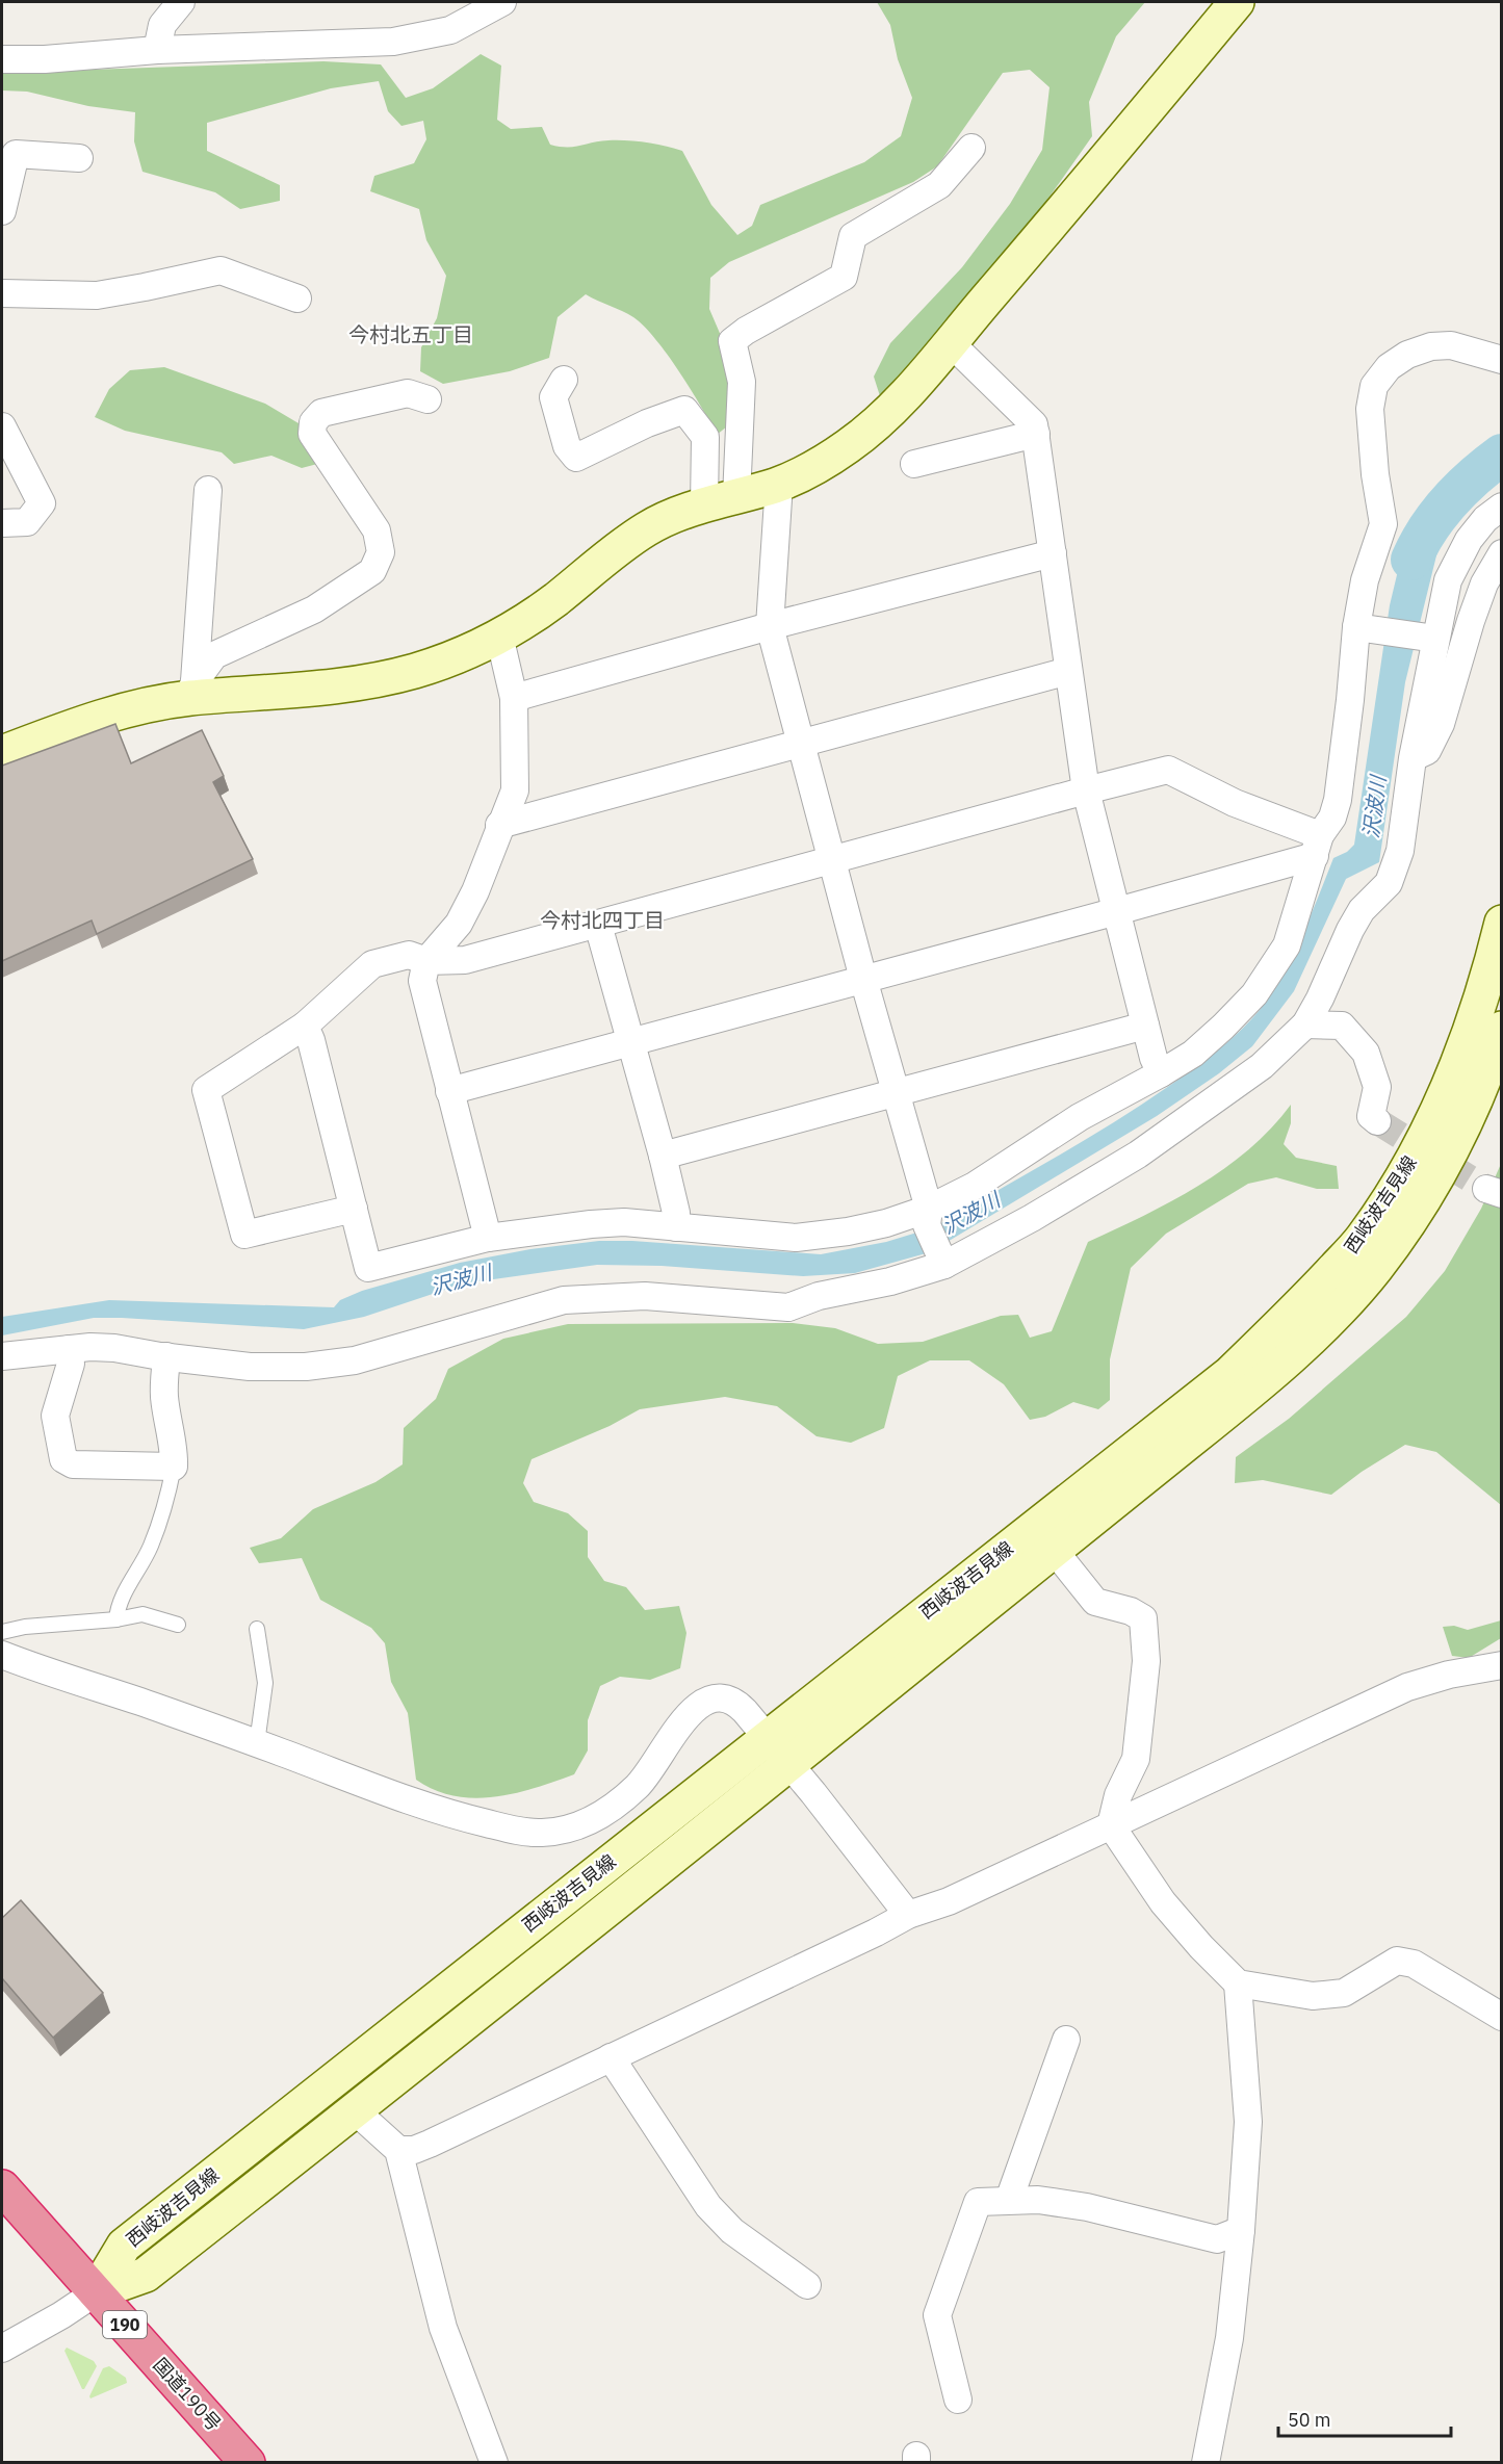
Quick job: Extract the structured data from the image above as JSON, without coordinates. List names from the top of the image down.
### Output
{
  "streets": {
    "highway": ["190", "国道190号"],
    "main road": ["西岐波吉見線"]
  },
  "crossings": [
    ["西岐波吉見線", "国道190号"]
  ],
  "districts": ["今村北五丁目", "今村北四丁目"],
  "water": ["沢波川"],
  "scale_bar": "50 m"
}
